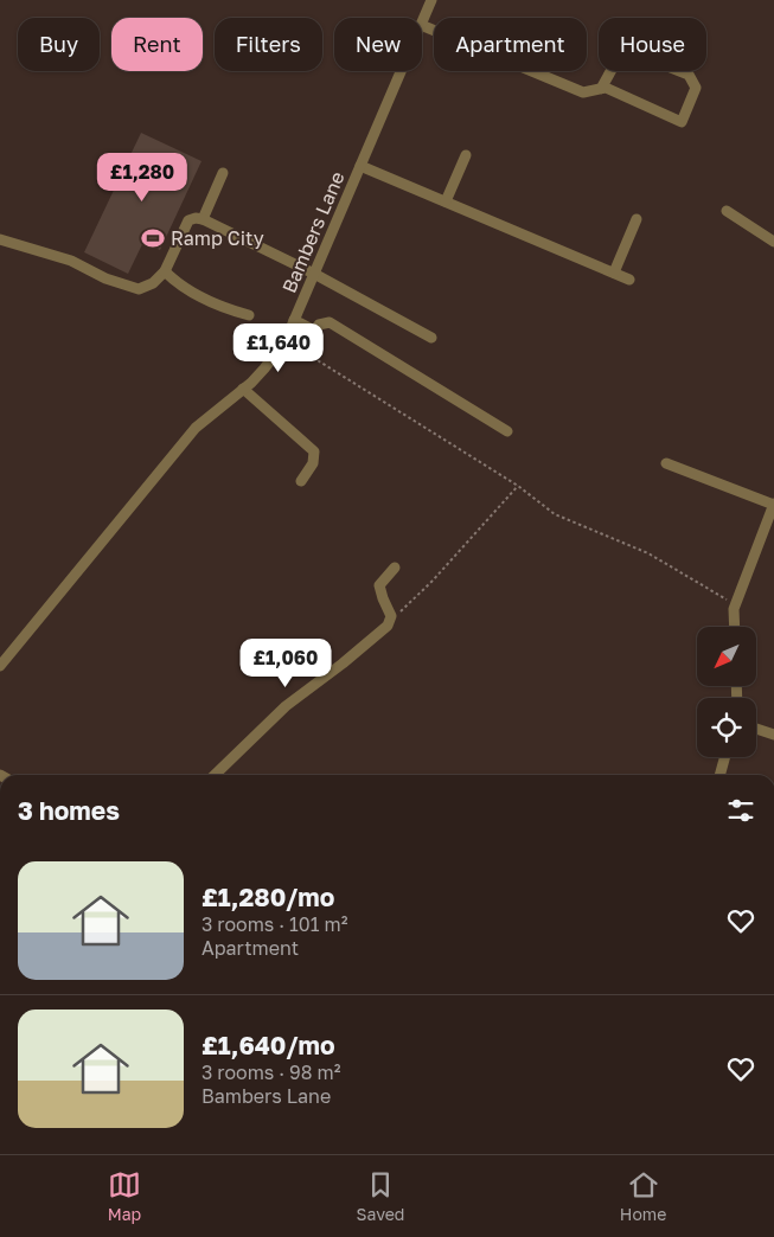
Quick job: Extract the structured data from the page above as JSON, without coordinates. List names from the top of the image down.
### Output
{
  "streets": {
    "street": ["Bambers Lane"]
  },
  "places": {
    "sports": ["Ramp City"]
  },
  "north": "bottom left",
  "page": {
    "chip": [
      "Buy",
      "Rent",
      "Filters",
      "New",
      "Apartment",
      "House"
    ],
    "price": ["£1,280", "£1,640", "£1,060"],
    "heading": "3 homes",
    "list": [
      {
        "name": "£1,280/mo",
        "note": "3 rooms · 101 m² · Apartment"
      },
      {
        "name": "£1,640/mo",
        "note": "3 rooms · 98 m² · Bambers Lane"
      }
    ],
    "tabs": ["Map", "Saved", "Home"]
  }
}
